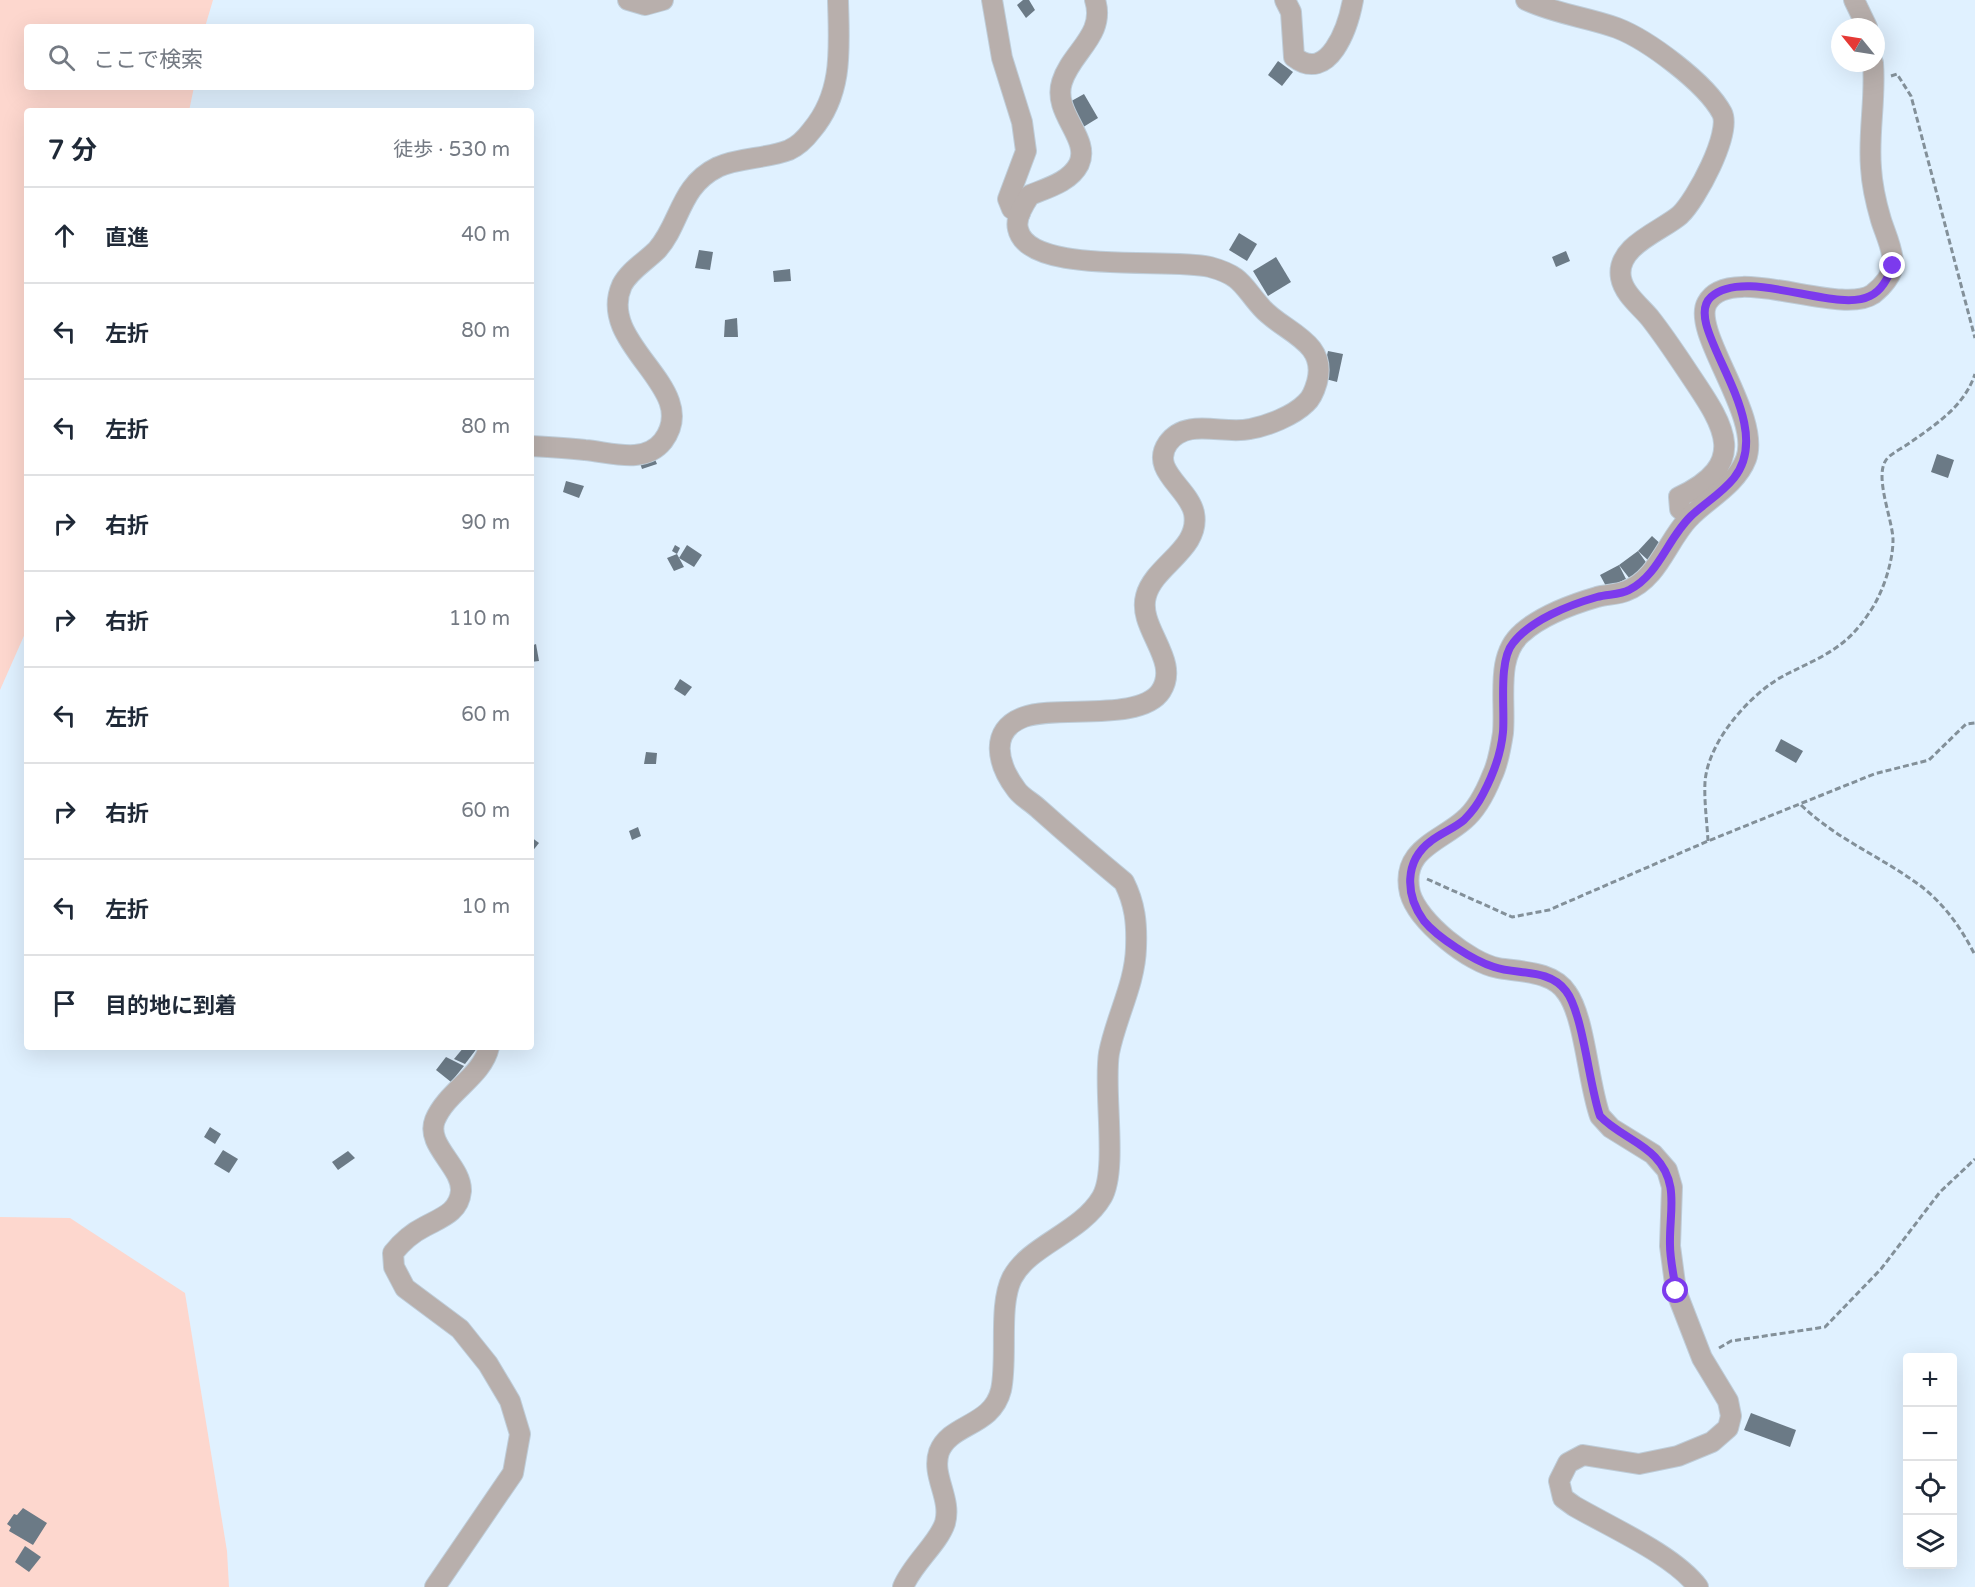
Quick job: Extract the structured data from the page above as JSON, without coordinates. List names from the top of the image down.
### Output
{
  "north": "top left",
  "page": {
    "search": "ここで検索",
    "heading": ["7 分", "徒歩 · 530 m"],
    "list": [
      ["直進", "40 m"],
      ["左折", "80 m"],
      ["左折", "80 m"],
      ["右折", "90 m"],
      ["右折", "110 m"],
      ["左折", "60 m"],
      ["右折", "60 m"],
      ["左折", "10 m"],
      "目的地に到着"
    ],
    "map_buttons": ["+", "−"]
  }
}
